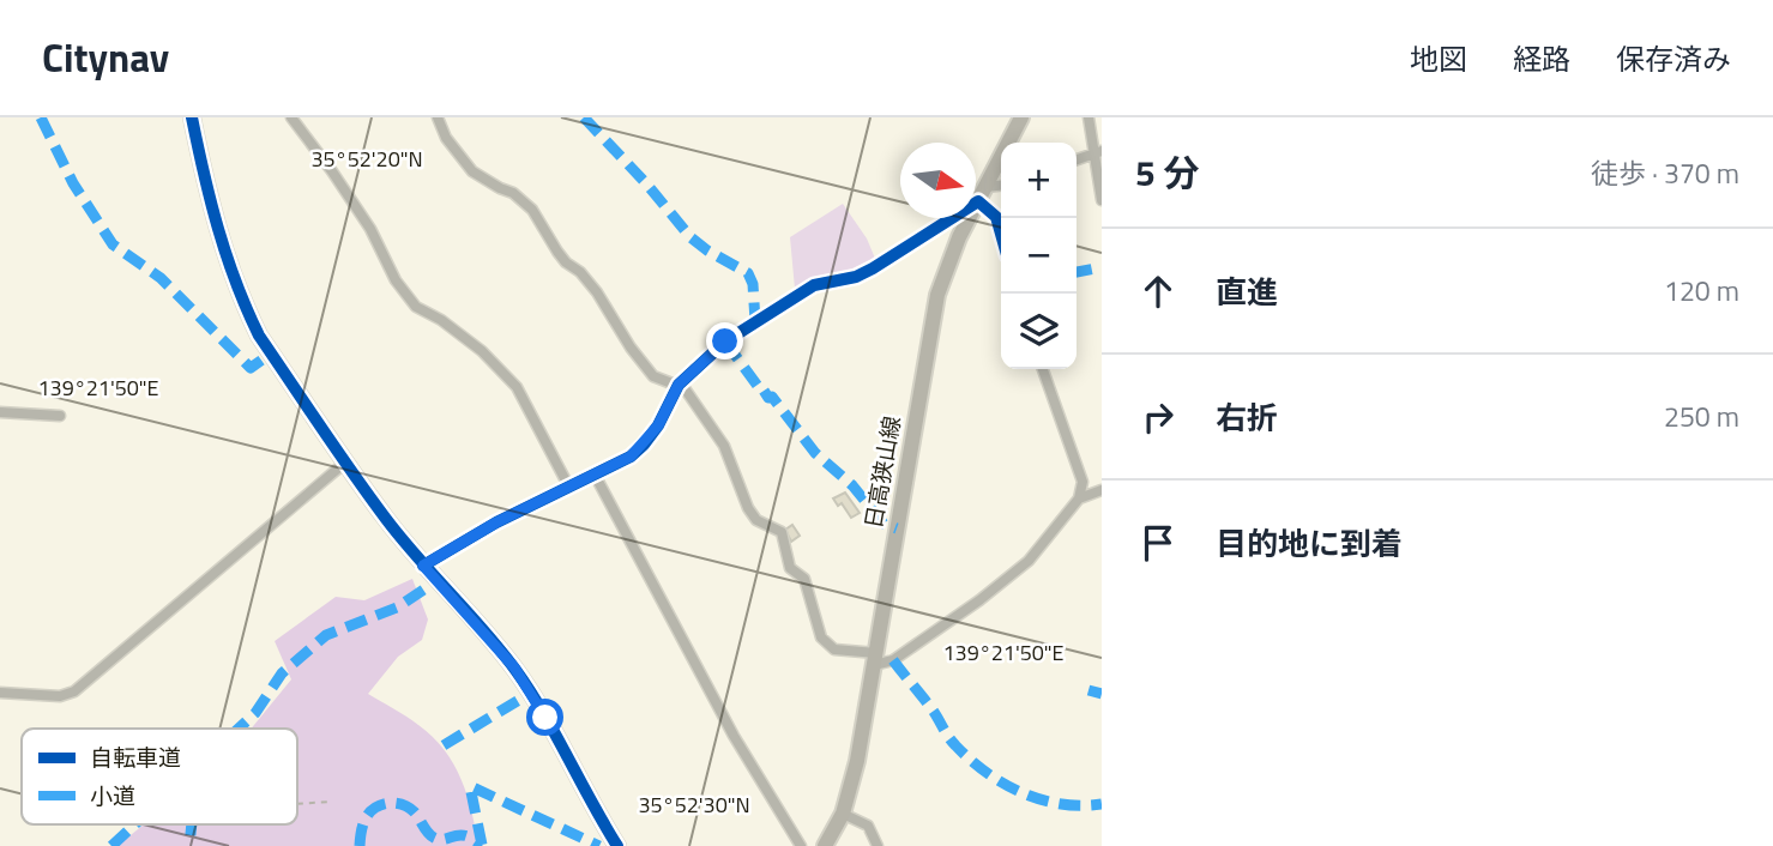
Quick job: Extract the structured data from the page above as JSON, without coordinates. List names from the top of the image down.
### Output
{
  "streets": {
    "street": ["日高狭山線"]
  },
  "legend": ["自転車道", "小道"],
  "north": "right",
  "page": {
    "header": "Citynav",
    "nav": ["地図", "経路", "保存済み"],
    "heading": ["5 分", "徒歩 · 370 m"],
    "map_buttons": ["+", "−"],
    "list": [
      ["直進", "120 m"],
      ["右折", "250 m"],
      "目的地に到着"
    ]
  },
  "coordinates": ["35°52'20\"N", "139°21'50\"E", "35°52'30\"N"]
}
